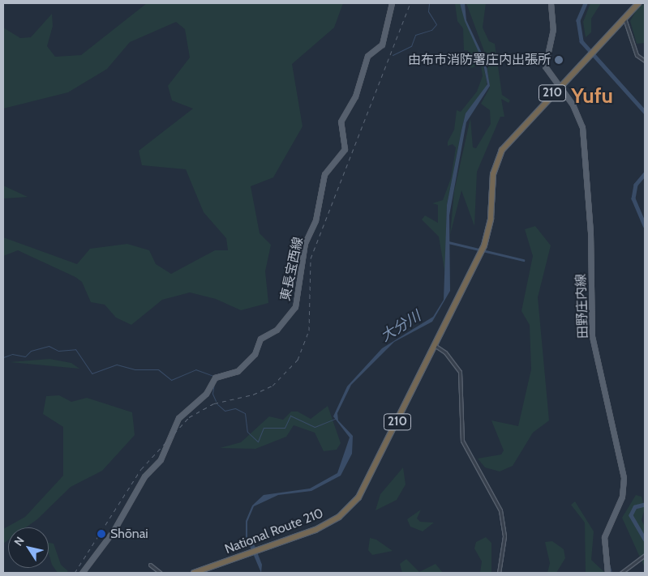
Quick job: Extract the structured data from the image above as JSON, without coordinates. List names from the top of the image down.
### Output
{
  "streets": {
    "highway": ["210", "National Route 210"],
    "main road": ["東長宝西線", "田野庄内線"]
  },
  "crossings": [
    ["田野庄内線", "National Route 210"]
  ],
  "districts": ["Yufu"],
  "water": ["大分川"],
  "places": ["由布市消防署庄内出張所", "Shōnai"],
  "north": "top left"
}
